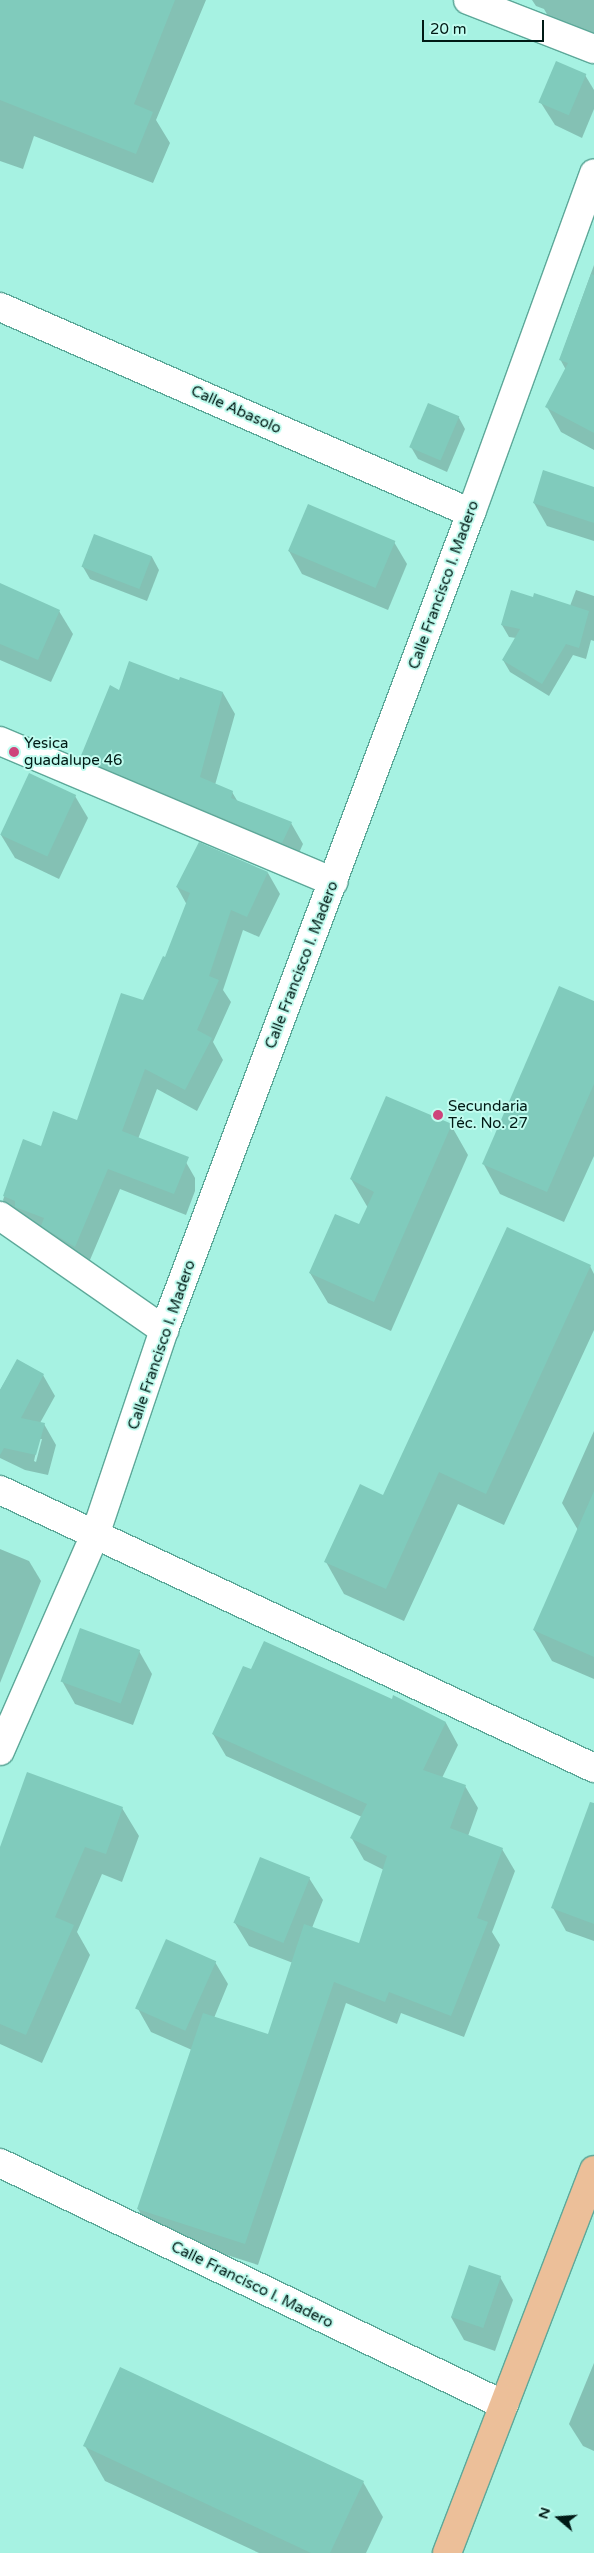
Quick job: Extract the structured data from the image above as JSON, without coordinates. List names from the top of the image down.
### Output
{
  "streets": {
    "street": ["Calle Abasolo", "Calle Francisco I. Madero"]
  },
  "crossings": [
    ["Calle Abasolo", "Calle Francisco I. Madero"]
  ],
  "places": ["Yesica guadalupe 46", "Secundaria Téc. No. 27"],
  "scale_bar": "20 m",
  "north": "left"
}
